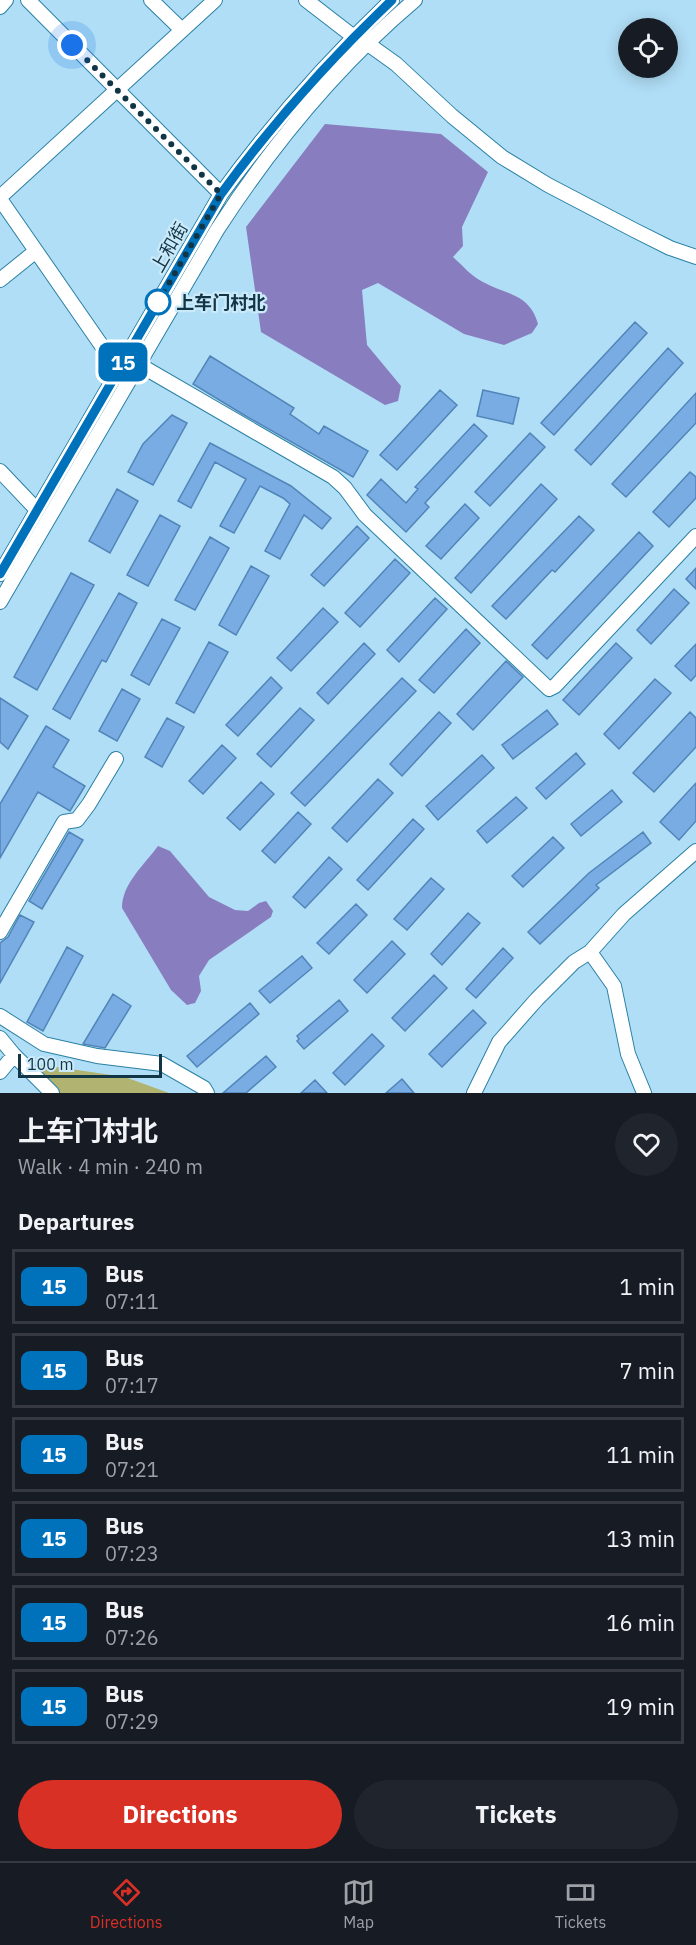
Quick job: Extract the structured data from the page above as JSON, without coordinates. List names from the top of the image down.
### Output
{
  "streets": {
    "street": ["上和街"]
  },
  "places": ["上车门村北"],
  "lines": ["bus line 15"],
  "scale_bar": "100 m",
  "page": {
    "on_map": "15",
    "scale": "100 m",
    "heading": [
      ["上车门村北", "Walk · 4 min · 240 m"],
      "Departures"
    ],
    "list": [
      {
        "mark": "15",
        "name": "Bus",
        "note": "07:11",
        "value": "1 min"
      },
      {
        "mark": "15",
        "name": "Bus",
        "note": "07:17",
        "value": "7 min"
      },
      {
        "mark": "15",
        "name": "Bus",
        "note": "07:21",
        "value": "11 min"
      },
      {
        "mark": "15",
        "name": "Bus",
        "note": "07:23",
        "value": "13 min"
      },
      {
        "mark": "15",
        "name": "Bus",
        "note": "07:26",
        "value": "16 min"
      },
      {
        "mark": "15",
        "name": "Bus",
        "note": "07:29",
        "value": "19 min"
      }
    ],
    "buttons": ["Directions", "Tickets"],
    "tabs": ["Directions", "Map", "Tickets"]
  }
}
